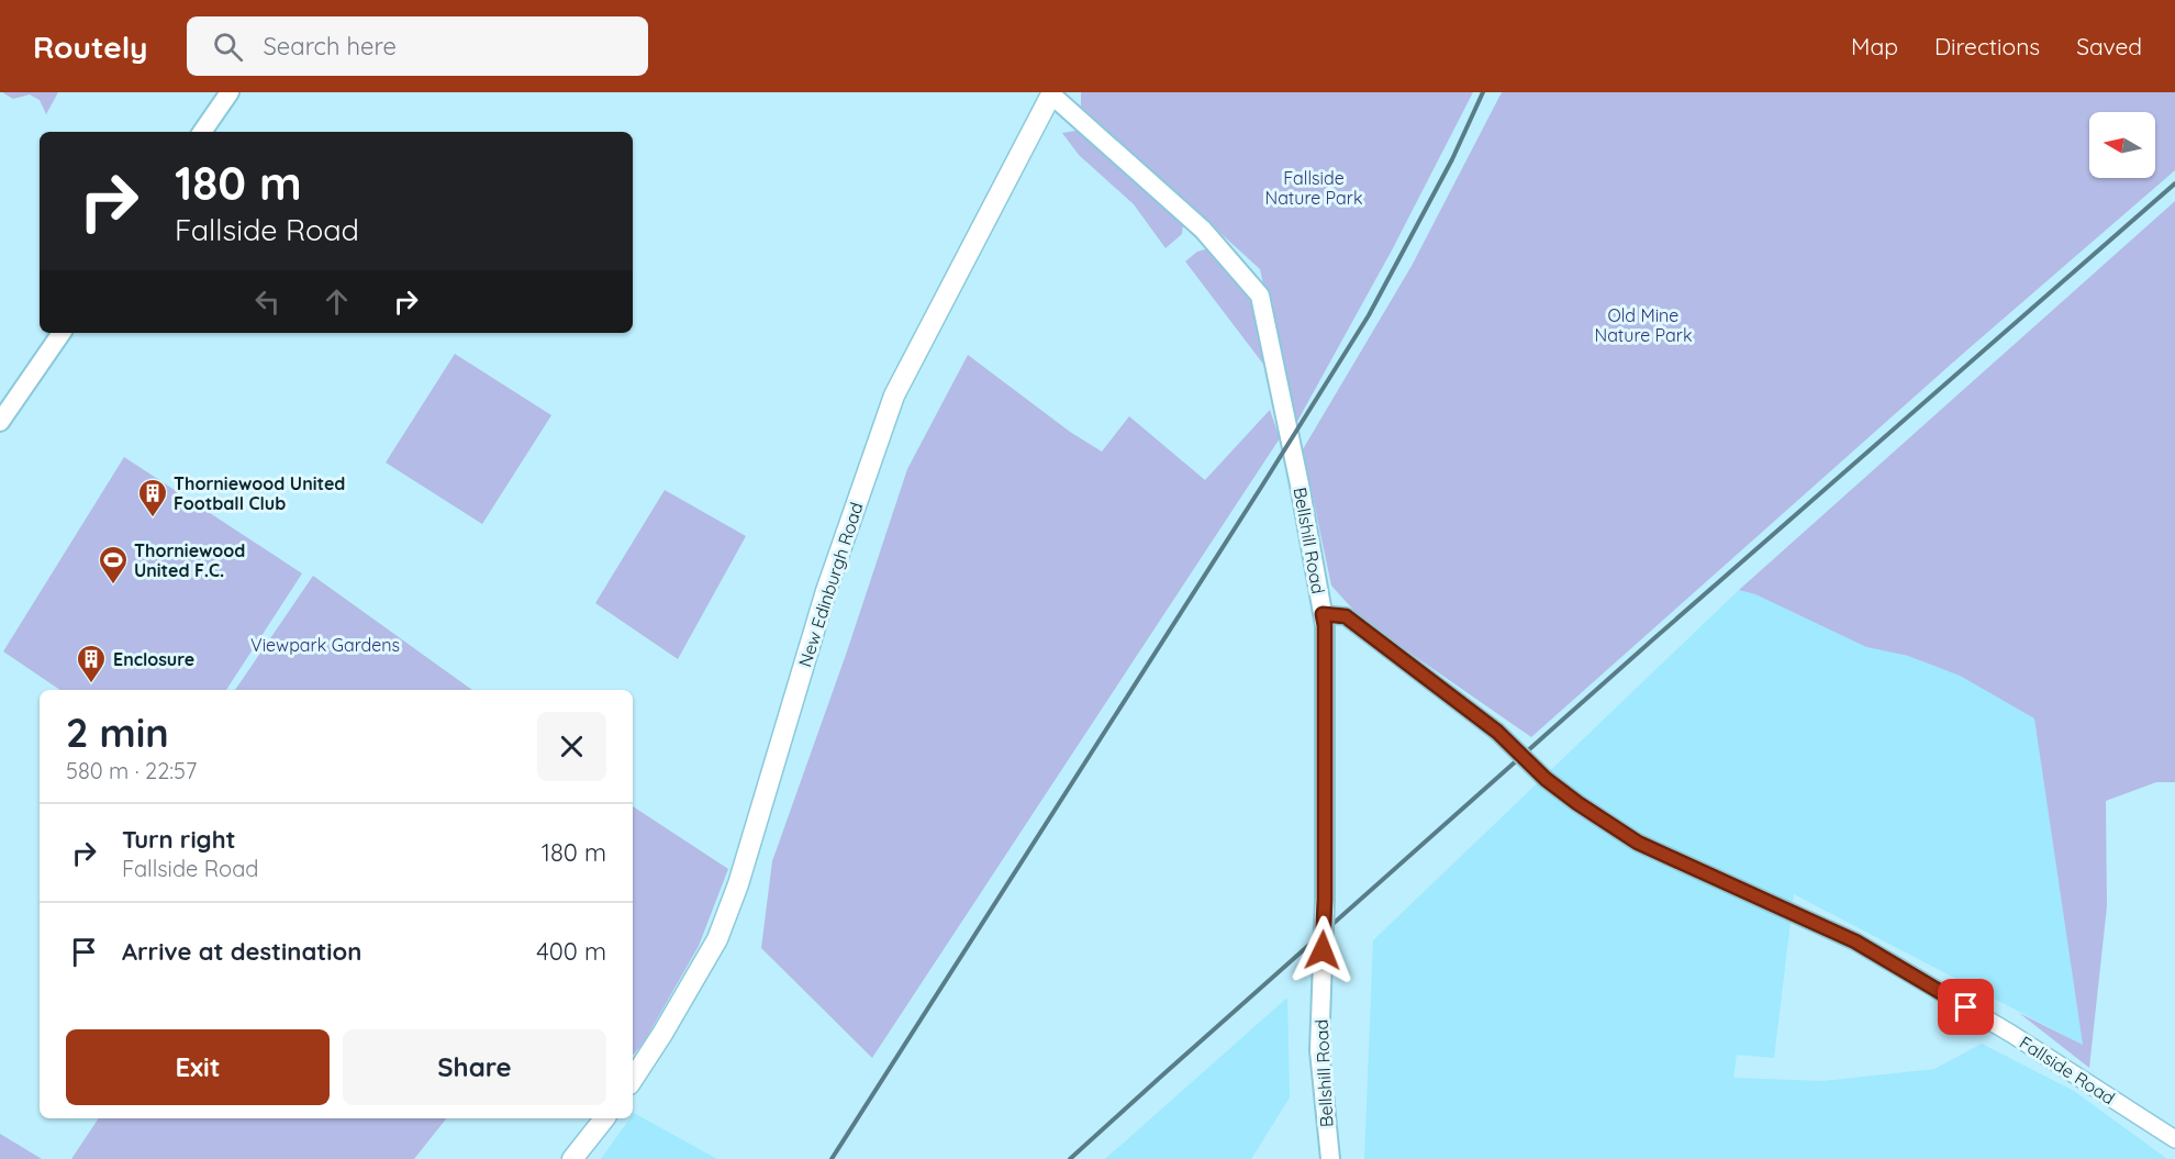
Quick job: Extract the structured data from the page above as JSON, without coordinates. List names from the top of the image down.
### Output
{
  "streets": {
    "main road": ["Bellshill Road", "New Edinburgh Road"],
    "street": ["Fallside Road"]
  },
  "crossings": [
    ["Bellshill Road", "New Edinburgh Road"],
    ["Bellshill Road", "Fallside Road"]
  ],
  "parks": ["Fallside Nature Park", "Old Mine Nature Park", "Viewpark Gardens"],
  "places": {
    "building": ["Thorniewood United Football Club", "Enclosure"],
    "sports": ["Thorniewood United F.C."]
  },
  "north": "left",
  "page": {
    "header": "Routely",
    "search": "Search here",
    "nav": ["Map", "Directions", "Saved"],
    "turn": ["180 m", "Fallside Road"],
    "heading": ["2 min", "580 m · 22:57"],
    "list": [
      {
        "name": "Turn right",
        "note": "Fallside Road",
        "value": "180 m"
      },
      {
        "name": "Arrive at destination",
        "value": "400 m"
      }
    ],
    "buttons": ["Exit", "Share"]
  }
}
